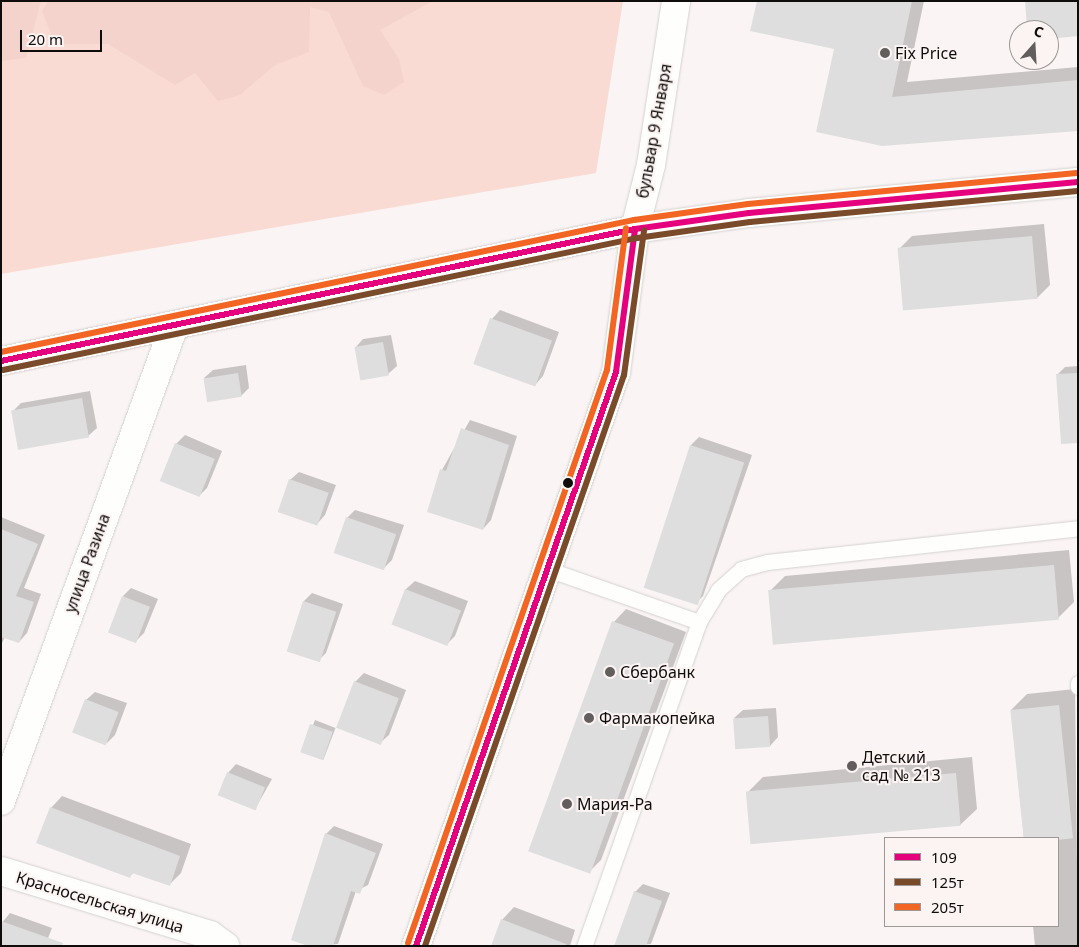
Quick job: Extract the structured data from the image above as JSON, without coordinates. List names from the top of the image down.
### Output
{
  "streets": {
    "main road": ["бульвар 9 Января", "улица Разина", "Красносельская улица"]
  },
  "places": [
    "Fix Price",
    "Сбербанк",
    "Фармакопейка",
    "Детский сад № 213",
    "Мария-Ра"
  ],
  "lines": ["transit line 205т", "transit line 109", "transit line 125т"],
  "legend": ["109", "125т", "205т"],
  "scale_bar": "20 m",
  "north": "top"
}
